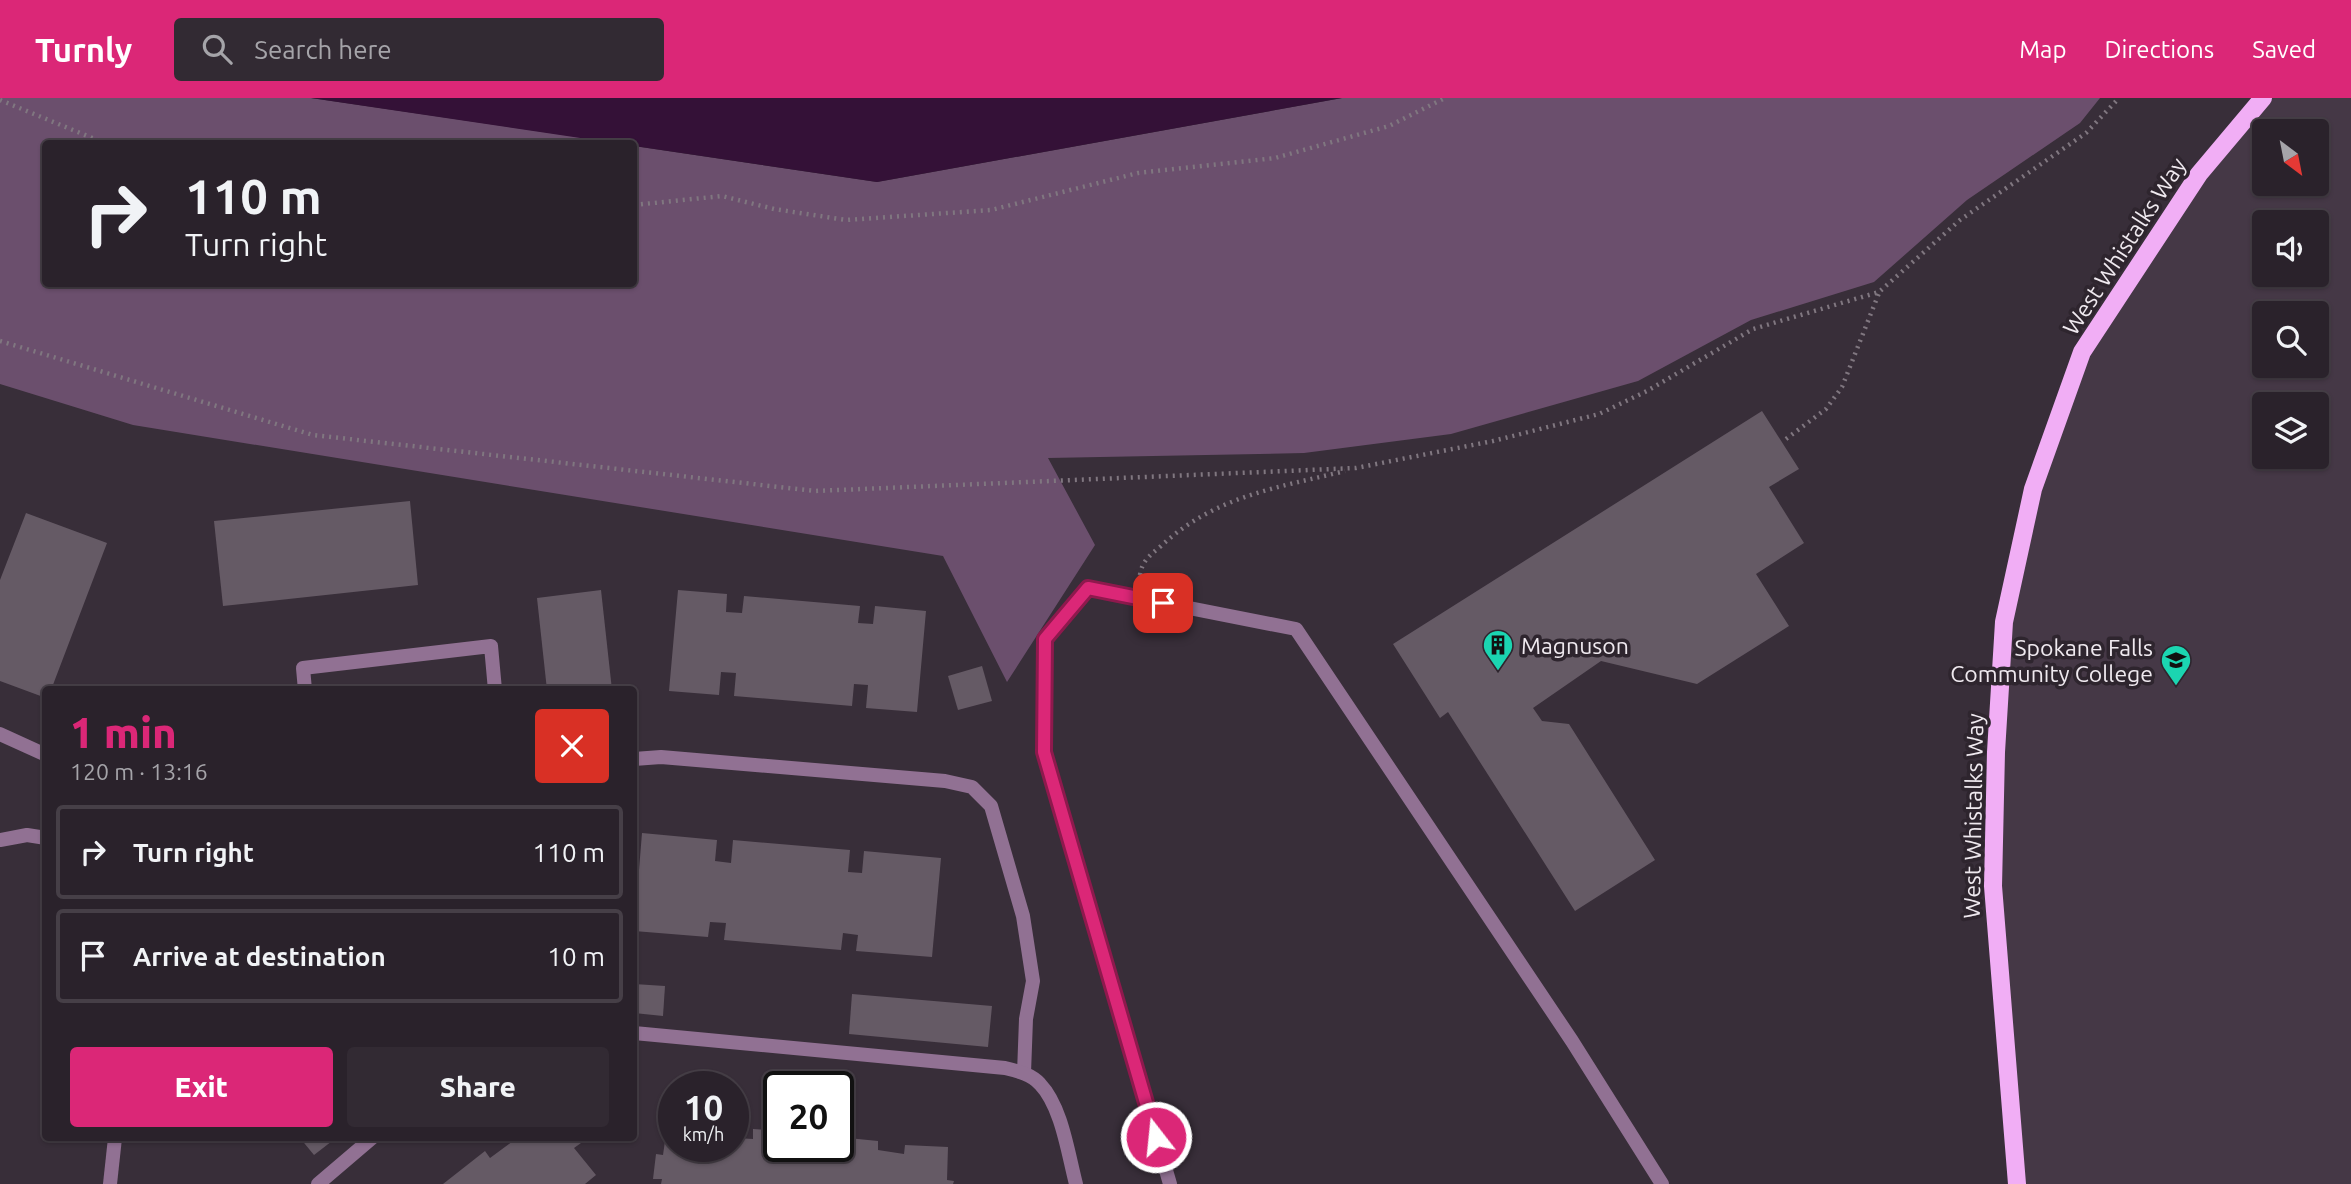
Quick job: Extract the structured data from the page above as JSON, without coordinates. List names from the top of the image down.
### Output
{
  "streets": {
    "main road": ["West Whistalks Way"]
  },
  "places": {
    "building": ["Magnuson"],
    "school or university": ["Spokane Falls Community College"]
  },
  "north": "bottom right",
  "page": {
    "header": "Turnly",
    "search": "Search here",
    "nav": ["Map", "Directions", "Saved"],
    "turn": ["110 m", "Turn right"],
    "heading": ["1 min", "120 m · 13:16"],
    "list": [
      {
        "name": "Turn right",
        "value": "110 m"
      },
      {
        "name": "Arrive at destination",
        "value": "10 m"
      }
    ],
    "buttons": ["Exit", "Share"],
    "speed": "10 km/h",
    "limit": "20"
  }
}
